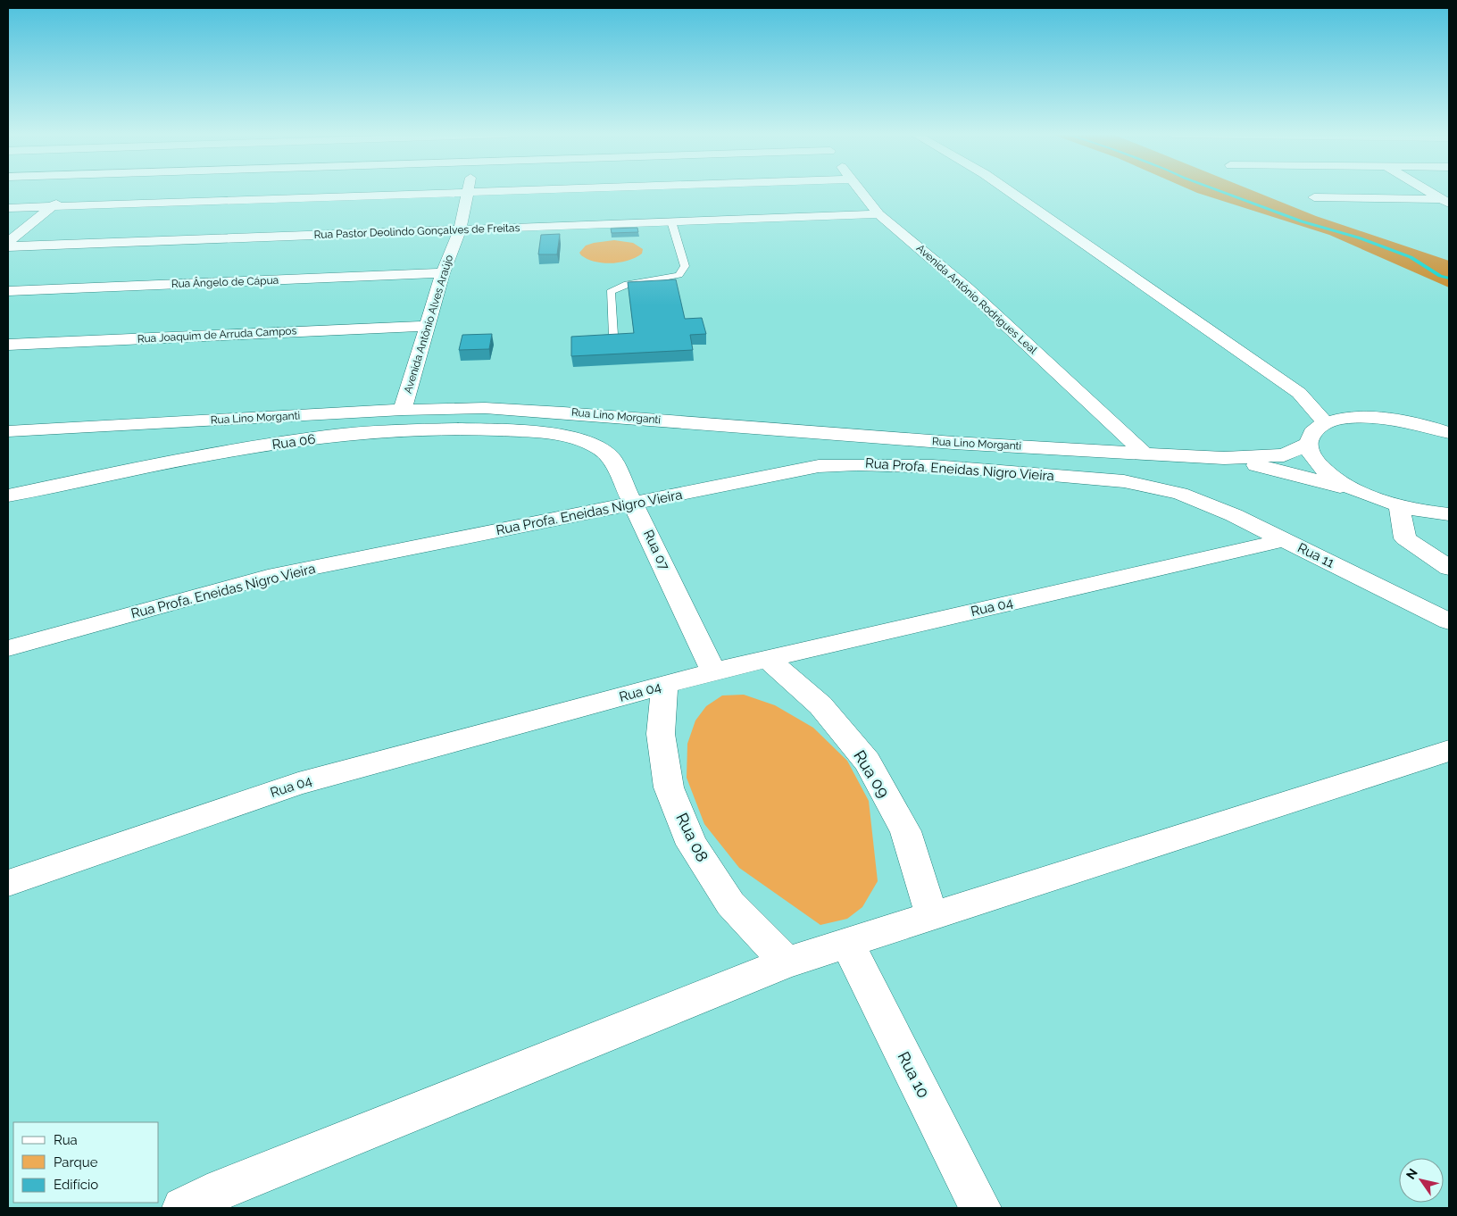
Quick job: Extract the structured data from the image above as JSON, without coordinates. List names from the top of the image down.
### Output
{
  "streets": {
    "street": [
      "Rua Pastor Deolindo Gonçalves de Freitas",
      "Rua Ângelo de Cápua",
      "Avenida Antônio Rodrigues Leal",
      "Avenida Antônio Alves Araújo",
      "Rua Joaquim de Arruda Campos",
      "Rua Lino Morganti",
      "Rua 06",
      "Rua Profa. Eneidas Nigro Vieira",
      "Rua 07",
      "Rua 11",
      "Rua 04",
      "Rua 09",
      "Rua 08",
      "Rua 10"
    ]
  },
  "crossings": [
    ["Rua Pastor Deolindo Gonçalves de Freitas", "Avenida Antônio Rodrigues Leal"],
    ["Rua Pastor Deolindo Gonçalves de Freitas", "Avenida Antônio Alves Araújo"],
    ["Rua Ângelo de Cápua", "Avenida Antônio Alves Araújo"],
    ["Avenida Antônio Rodrigues Leal", "Rua Lino Morganti"],
    ["Avenida Antônio Alves Araújo", "Rua Joaquim de Arruda Campos"],
    ["Avenida Antônio Alves Araújo", "Rua Lino Morganti"],
    ["Rua 06", "Rua 07"],
    ["Rua Profa. Eneidas Nigro Vieira", "Rua 07"],
    ["Rua Profa. Eneidas Nigro Vieira", "Rua 11"],
    ["Rua 07", "Rua 04"],
    ["Rua 11", "Rua 04"],
    ["Rua 04", "Rua 09"],
    ["Rua 04", "Rua 08"]
  ],
  "legend": ["Rua", "Parque", "Edifício"],
  "north": "top left"
}
